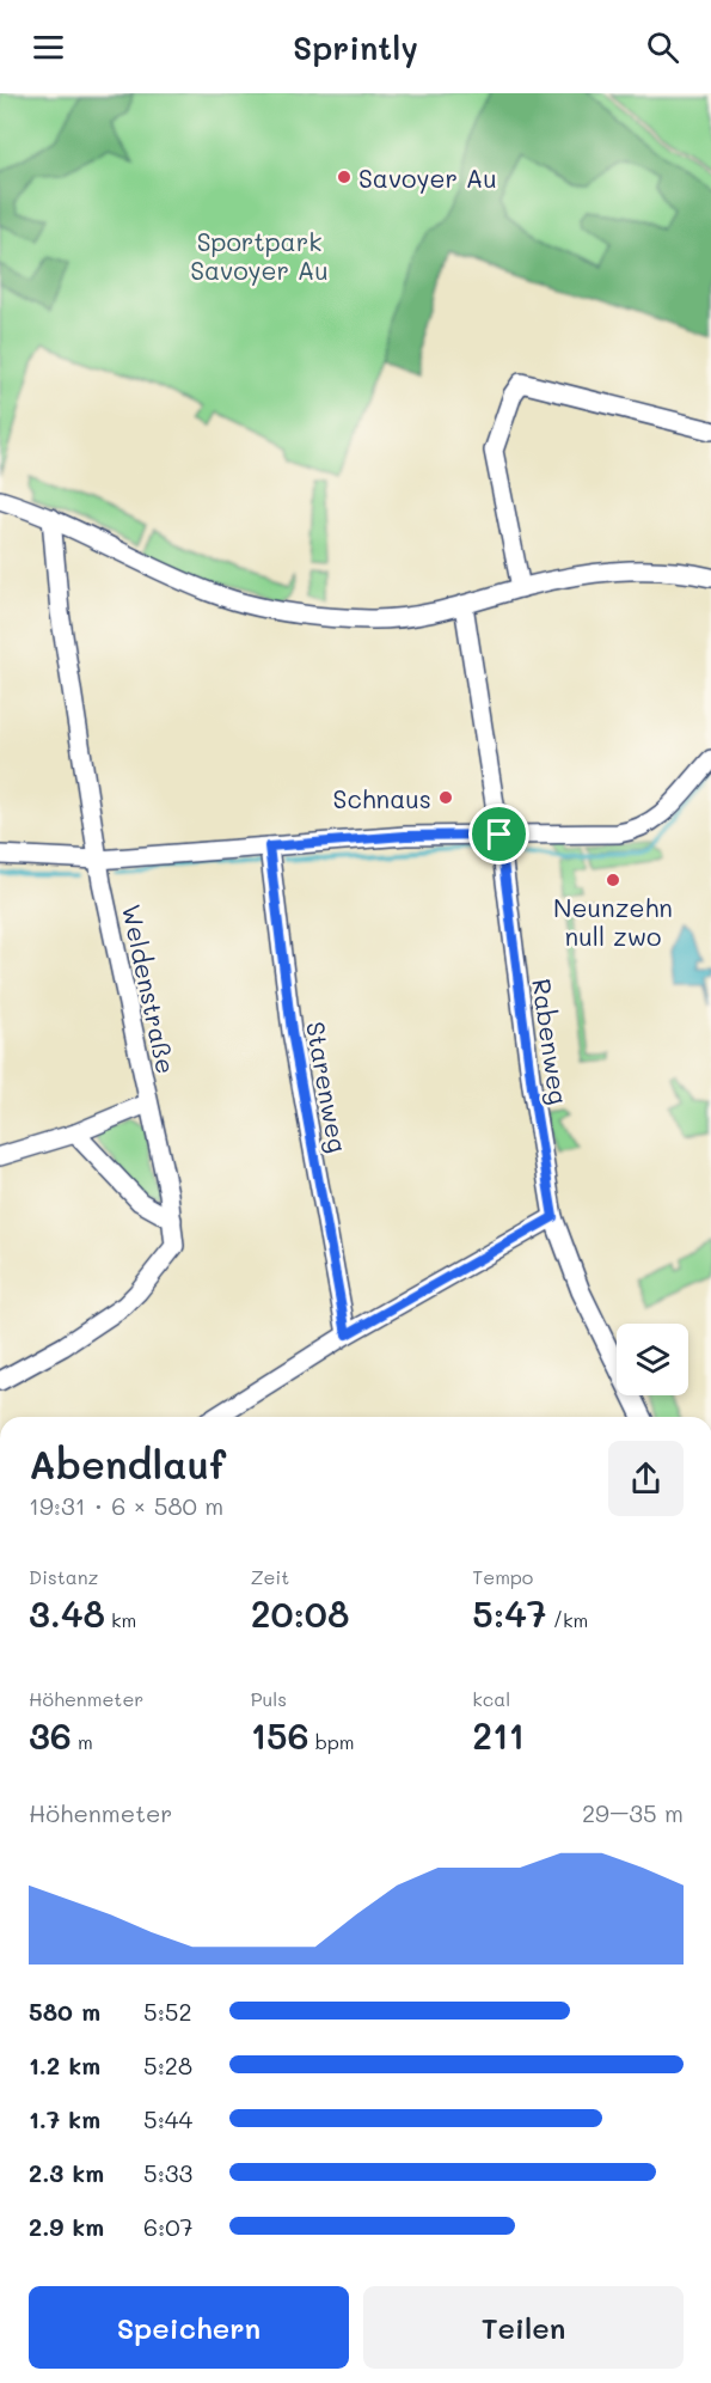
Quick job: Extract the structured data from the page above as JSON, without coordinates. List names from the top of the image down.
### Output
{
  "streets": {
    "street": ["Weldenstraße", "Rabenweg", "Starenweg"]
  },
  "parks": ["Sportpark Savoyer Au"],
  "places": ["Savoyer Au", "Schnaus", "Neunzehn null zwo"],
  "page": {
    "header": "Sprintly",
    "heading": ["Abendlauf", "19:31 · 6 × 580 m"],
    "stats": [
      ["Distanz", "3.48 km"],
      ["Zeit", "20:08"],
      ["Tempo", "5:47 /km"],
      ["Höhenmeter", "36 m"],
      ["Puls", "156 bpm"],
      ["kcal", "211"]
    ],
    "chart": ["Höhenmeter", "29–35 m"],
    "list": [
      {
        "name": "580 m",
        "note": "5:52"
      },
      {
        "name": "1.2 km",
        "note": "5:28"
      },
      {
        "name": "1.7 km",
        "note": "5:44"
      },
      {
        "name": "2.3 km",
        "note": "5:33"
      },
      {
        "name": "2.9 km",
        "note": "6:07"
      }
    ],
    "buttons": ["Speichern", "Teilen"]
  }
}
